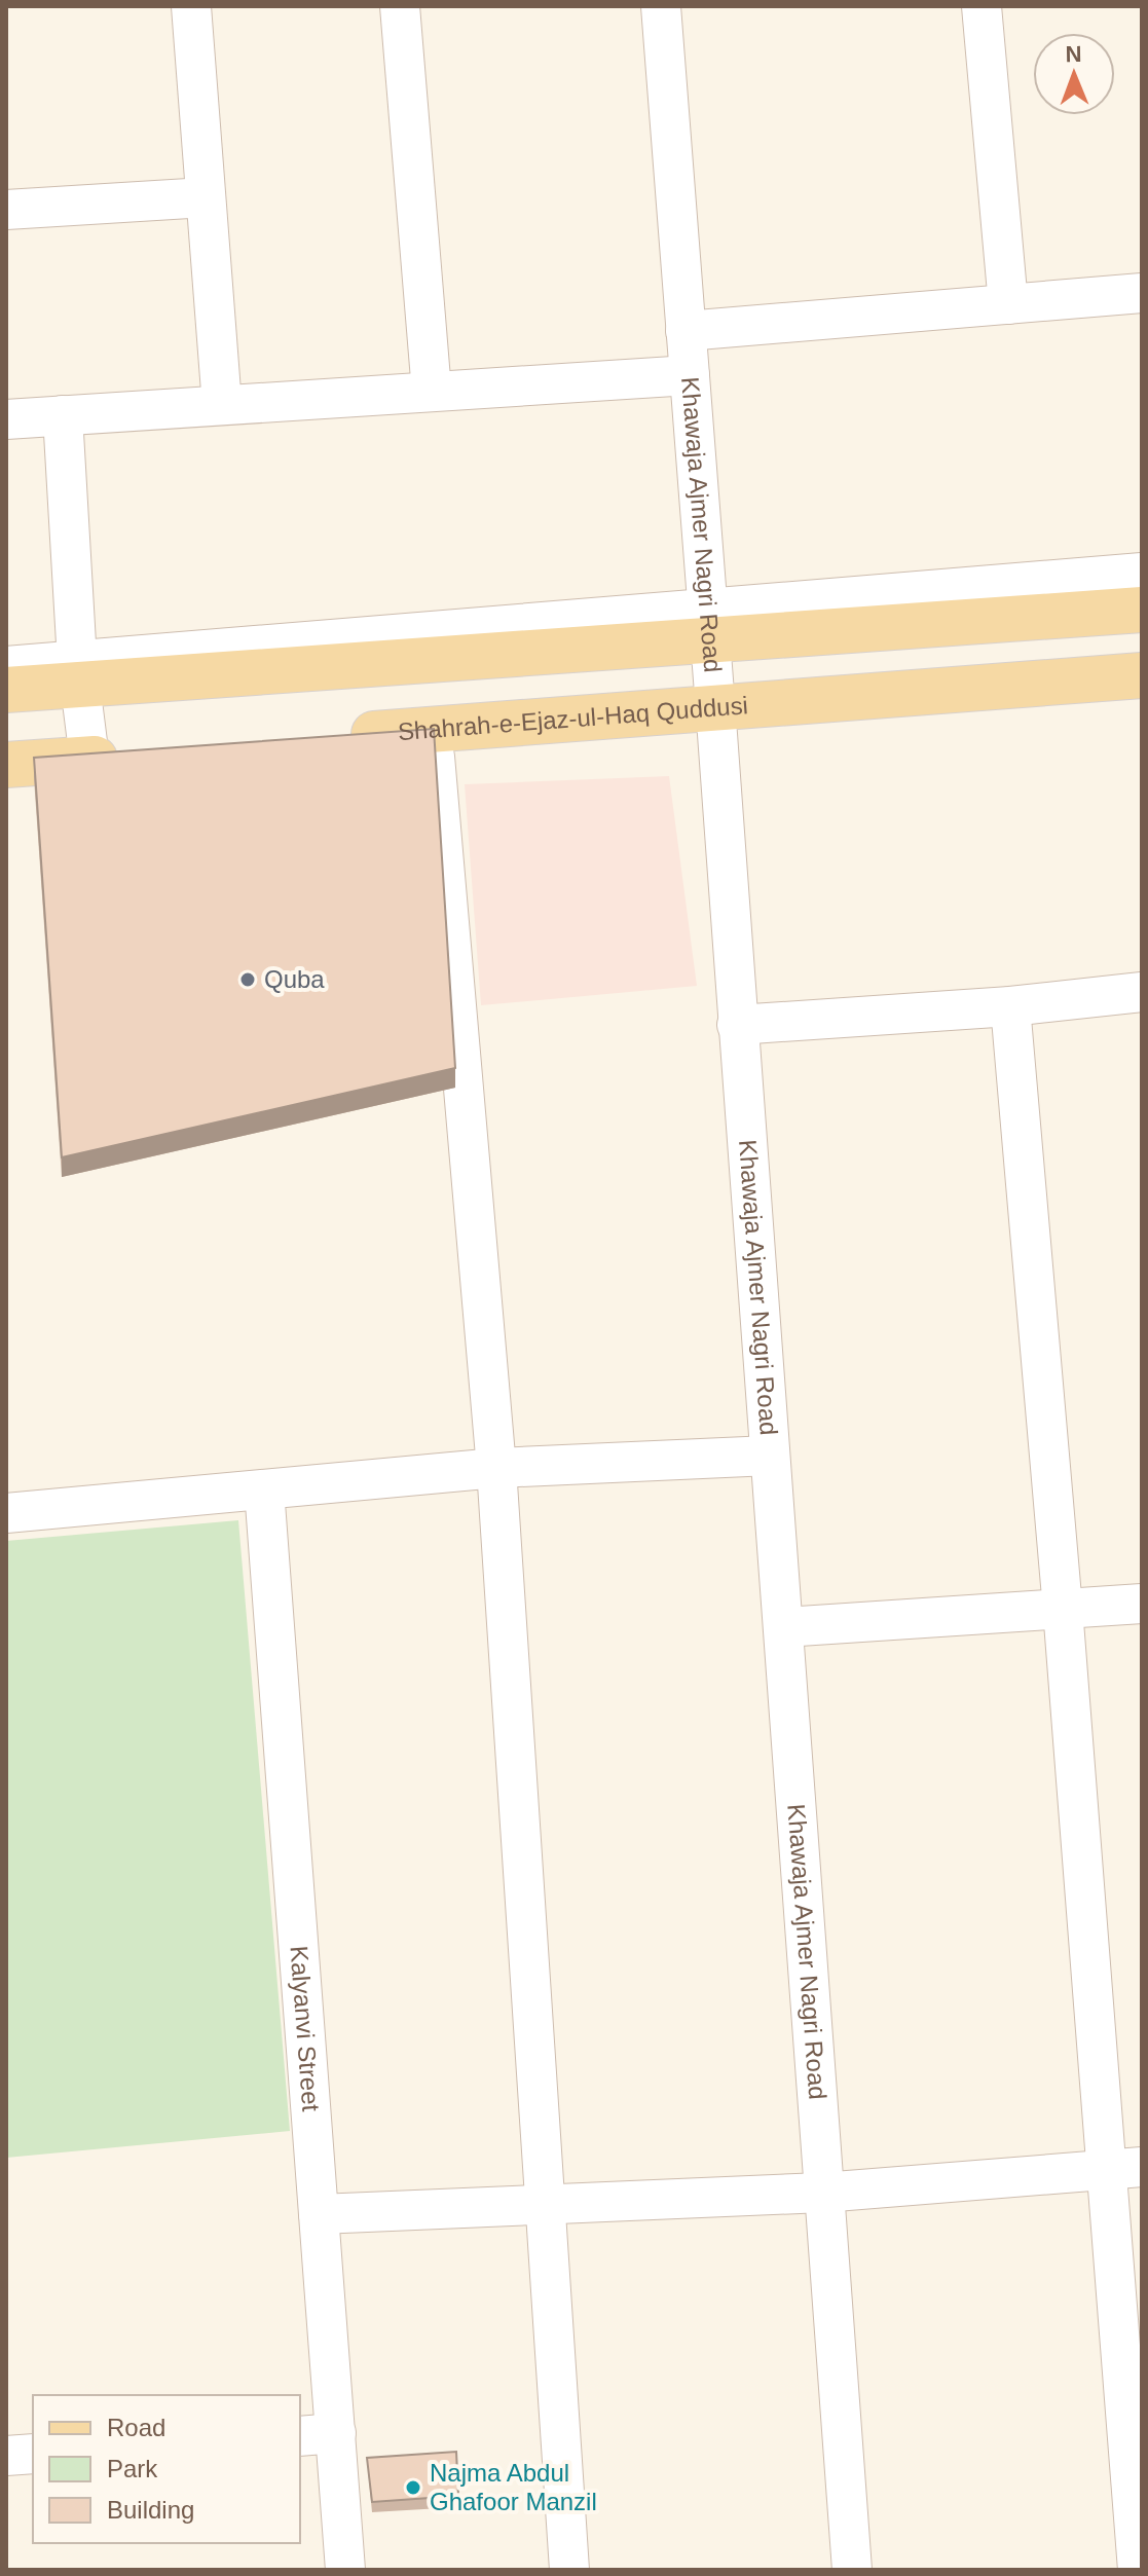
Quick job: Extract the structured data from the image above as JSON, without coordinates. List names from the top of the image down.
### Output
{
  "streets": {
    "main road": ["Shahrah-e-Ejaz-ul-Haq Quddusi"],
    "street": ["Khawaja Ajmer Nagri Road", "Kalyanvi Street"]
  },
  "crossings": [
    ["Khawaja Ajmer Nagri Road", "Shahrah-e-Ejaz-ul-Haq Quddusi"]
  ],
  "places": ["Quba", "Najma Abdul Ghafoor Manzil"],
  "legend": ["Road", "Park", "Building"],
  "north": "top"
}
